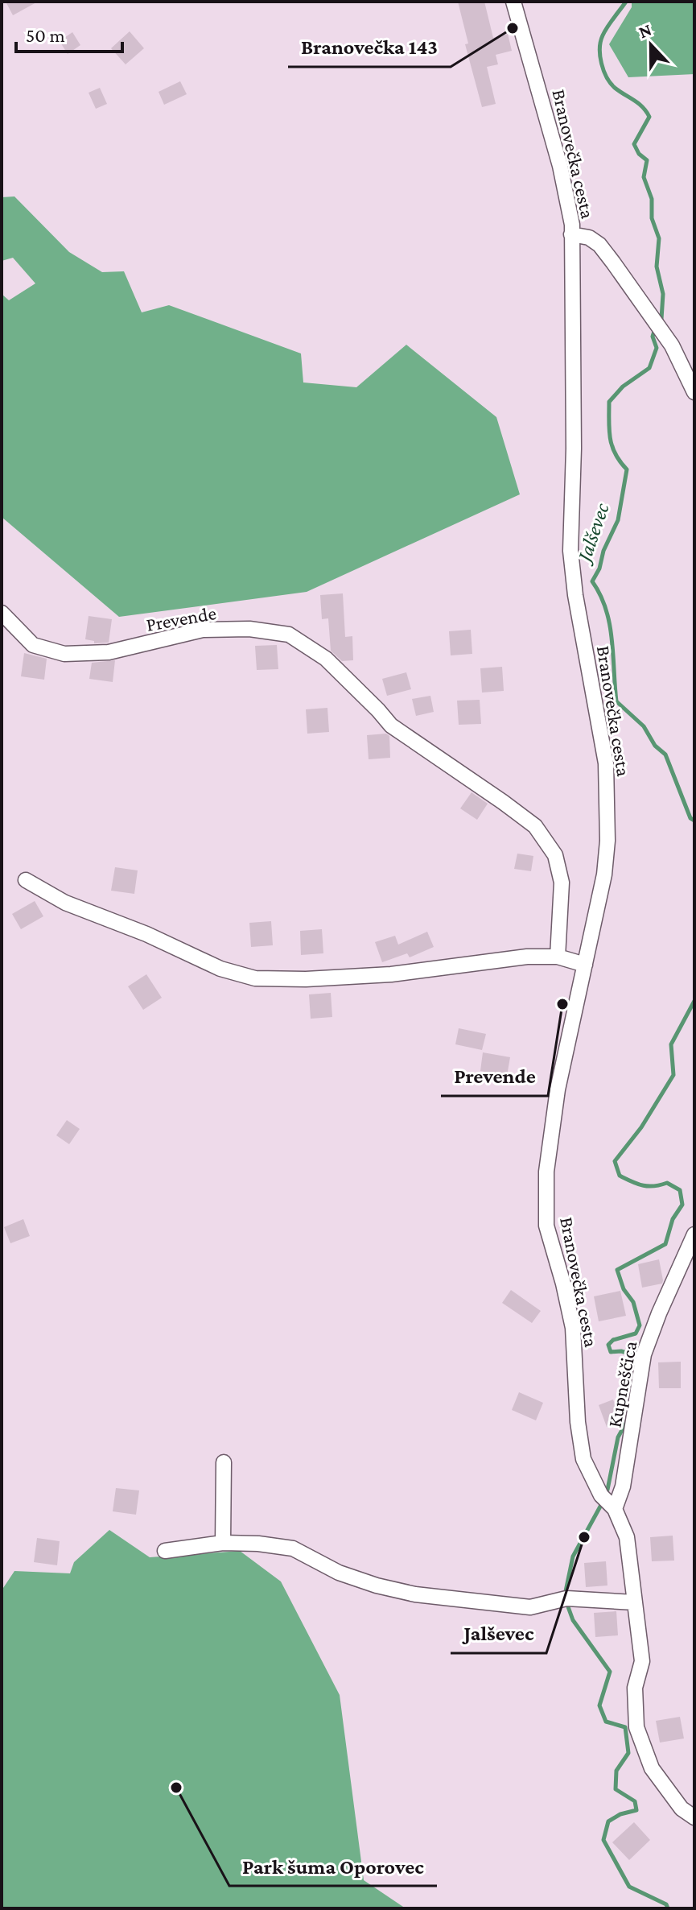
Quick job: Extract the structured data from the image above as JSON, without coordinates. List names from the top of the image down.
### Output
{
  "streets": {
    "street": ["Branovečka cesta", "Prevende", "Kupneščica"]
  },
  "crossings": [
    ["Branovečka cesta", "Kupneščica"]
  ],
  "water": ["Jalševec"],
  "places": [
    "Branovečka 143",
    "Prevende",
    "Jalševec",
    "Park šuma Oporovec"
  ],
  "scale_bar": "50 m",
  "north": "top"
}
